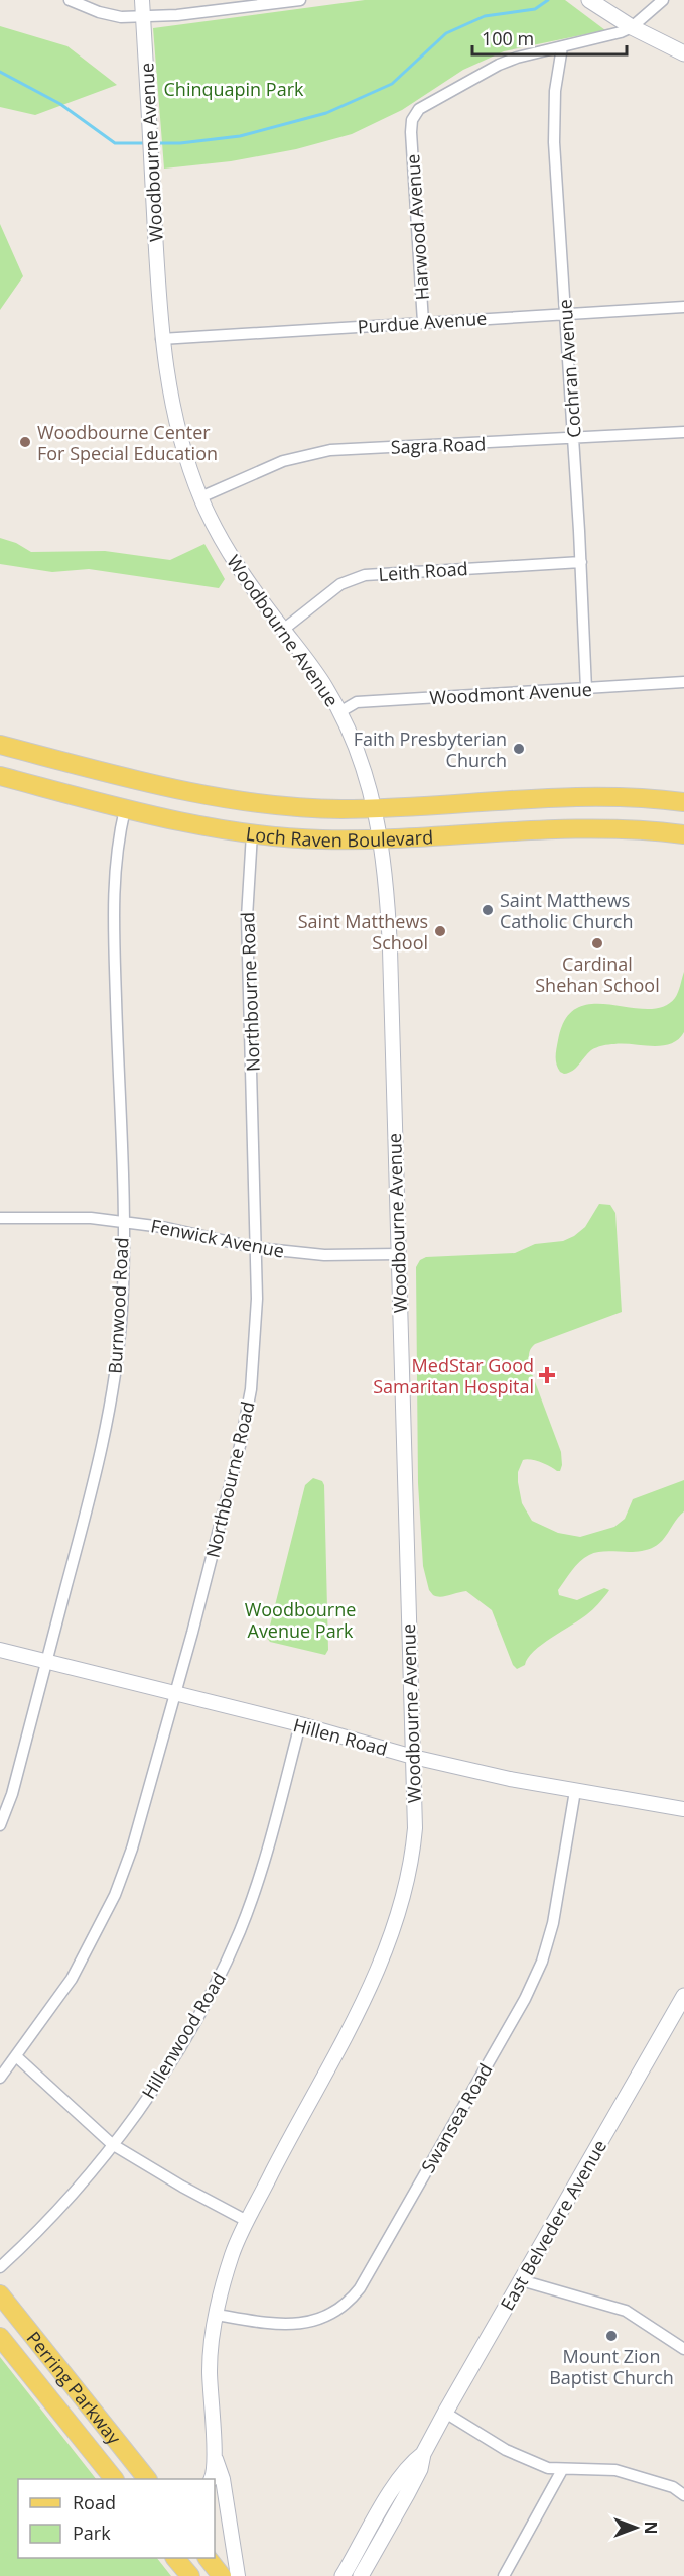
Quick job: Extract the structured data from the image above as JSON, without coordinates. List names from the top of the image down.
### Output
{
  "streets": {
    "main road": ["Loch Raven Boulevard", "East Belvedere Avenue", "Perring Parkway"],
    "street": [
      "Woodbourne Avenue",
      "Harwood Avenue",
      "Purdue Avenue",
      "Cochran Avenue",
      "Sagra Road",
      "Leith Road",
      "Woodmont Avenue",
      "Northbourne Road",
      "Fenwick Avenue",
      "Burnwood Road",
      "Hillen Road",
      "Hillenwood Road",
      "Swansea Road"
    ]
  },
  "crossings": [
    ["Woodbourne Avenue", "Purdue Avenue"],
    ["Woodbourne Avenue", "Sagra Road"],
    ["Woodbourne Avenue", "Leith Road"],
    ["Woodbourne Avenue", "Woodmont Avenue"],
    ["Woodbourne Avenue", "Loch Raven Boulevard"],
    ["Woodbourne Avenue", "Fenwick Avenue"],
    ["Woodbourne Avenue", "Hillen Road"],
    ["Woodbourne Avenue", "Swansea Road"],
    ["Harwood Avenue", "Purdue Avenue"],
    ["Harwood Avenue", "Cochran Avenue"],
    ["Purdue Avenue", "Cochran Avenue"],
    ["Cochran Avenue", "Sagra Road"],
    ["Cochran Avenue", "Leith Road"],
    ["Cochran Avenue", "Woodmont Avenue"],
    ["Loch Raven Boulevard", "Northbourne Road"],
    ["Loch Raven Boulevard", "Burnwood Road"],
    ["Northbourne Road", "Fenwick Avenue"],
    ["Northbourne Road", "Hillen Road"],
    ["Fenwick Avenue", "Burnwood Road"],
    ["Burnwood Road", "Hillen Road"],
    ["Hillen Road", "Hillenwood Road"],
    ["Hillen Road", "Swansea Road"]
  ],
  "parks": ["Chinquapin Park", "Woodbourne Avenue Park"],
  "places": {
    "other": [
      "Woodbourne Center For Special Education",
      "Faith Presbyterian Church",
      "Saint Matthews Catholic Church",
      "Saint Matthews School",
      "Cardinal Shehan School",
      "Mount Zion Baptist Church"
    ],
    "health": ["MedStar Good Samaritan Hospital"]
  },
  "legend": ["Road", "Park"],
  "scale_bar": "100 m",
  "north": "right"
}
